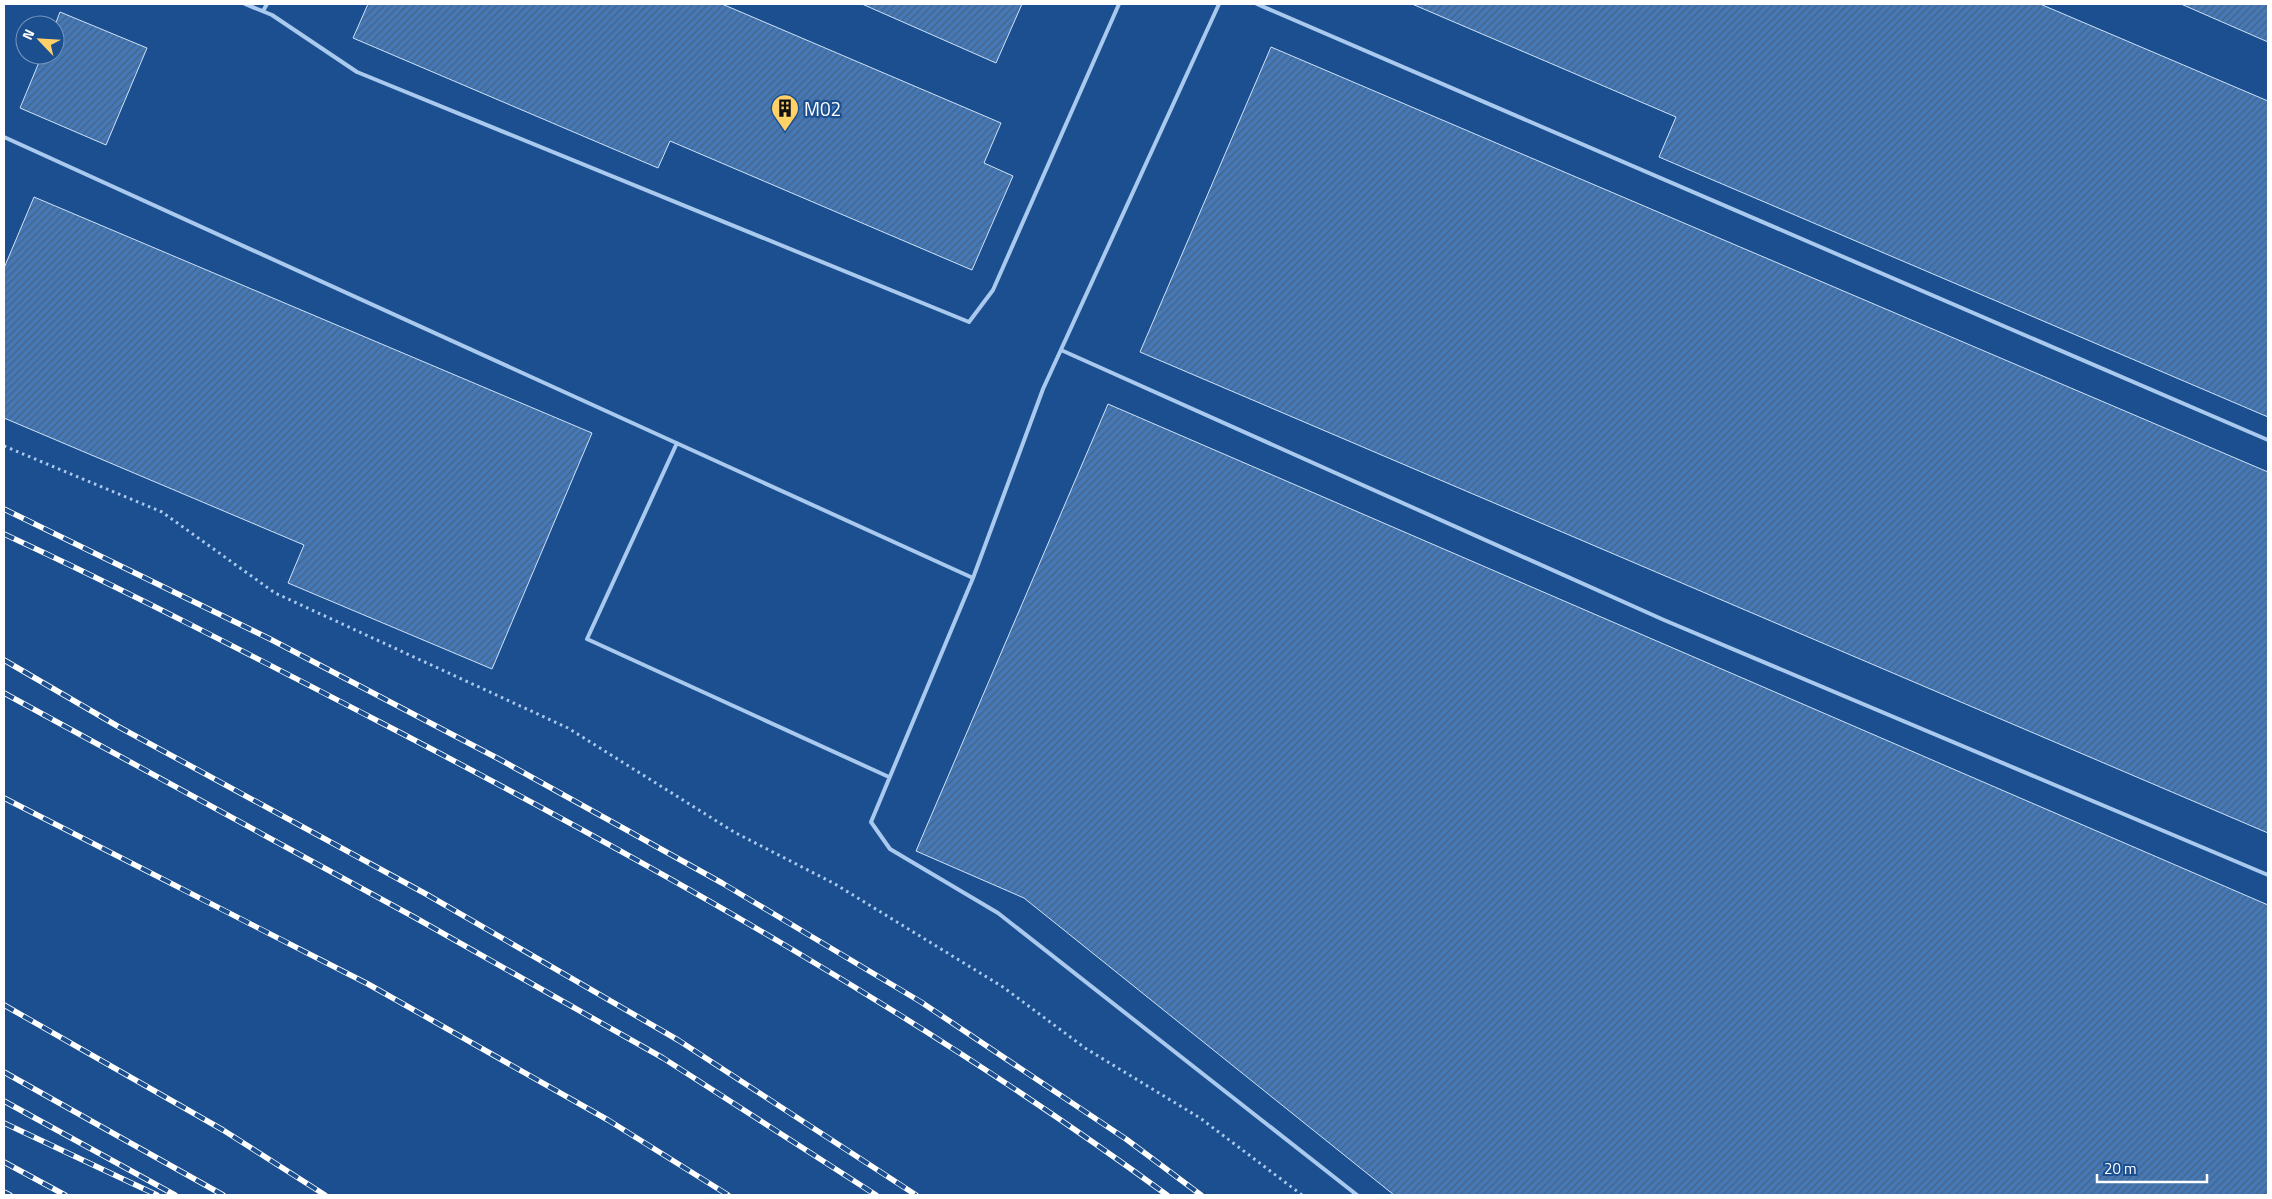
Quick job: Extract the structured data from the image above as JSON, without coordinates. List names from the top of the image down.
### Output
{
  "places": {
    "building": ["M02"]
  },
  "scale_bar": "20 m",
  "north": "top left"
}
